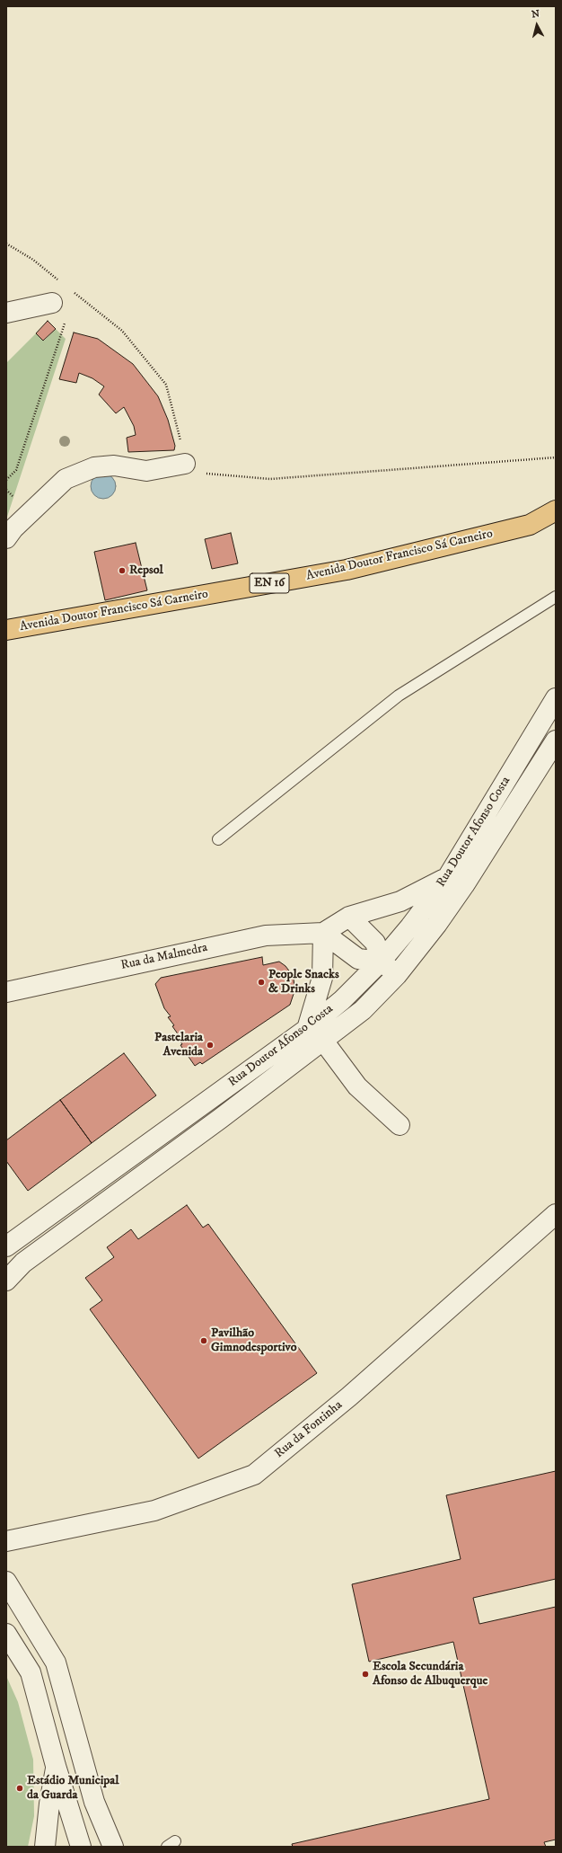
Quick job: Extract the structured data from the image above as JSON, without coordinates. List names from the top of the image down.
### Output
{
  "streets": {
    "main road": ["Avenida Doutor Francisco Sá Carneiro", "EN 16"],
    "street": ["Rua Doutor Afonso Costa", "Rua da Malmedra", "Rua da Fontinha"]
  },
  "crossings": [
    ["Rua Doutor Afonso Costa", "Rua da Malmedra"]
  ],
  "places": [
    "Repsol",
    "People Snacks & Drinks",
    "Pastelaria Avenida",
    "Pavilhão Gimnodesportivo",
    "Escola Secundária Afonso de Albuquerque",
    "Estádio Municipal da Guarda"
  ],
  "north": "top"
}
